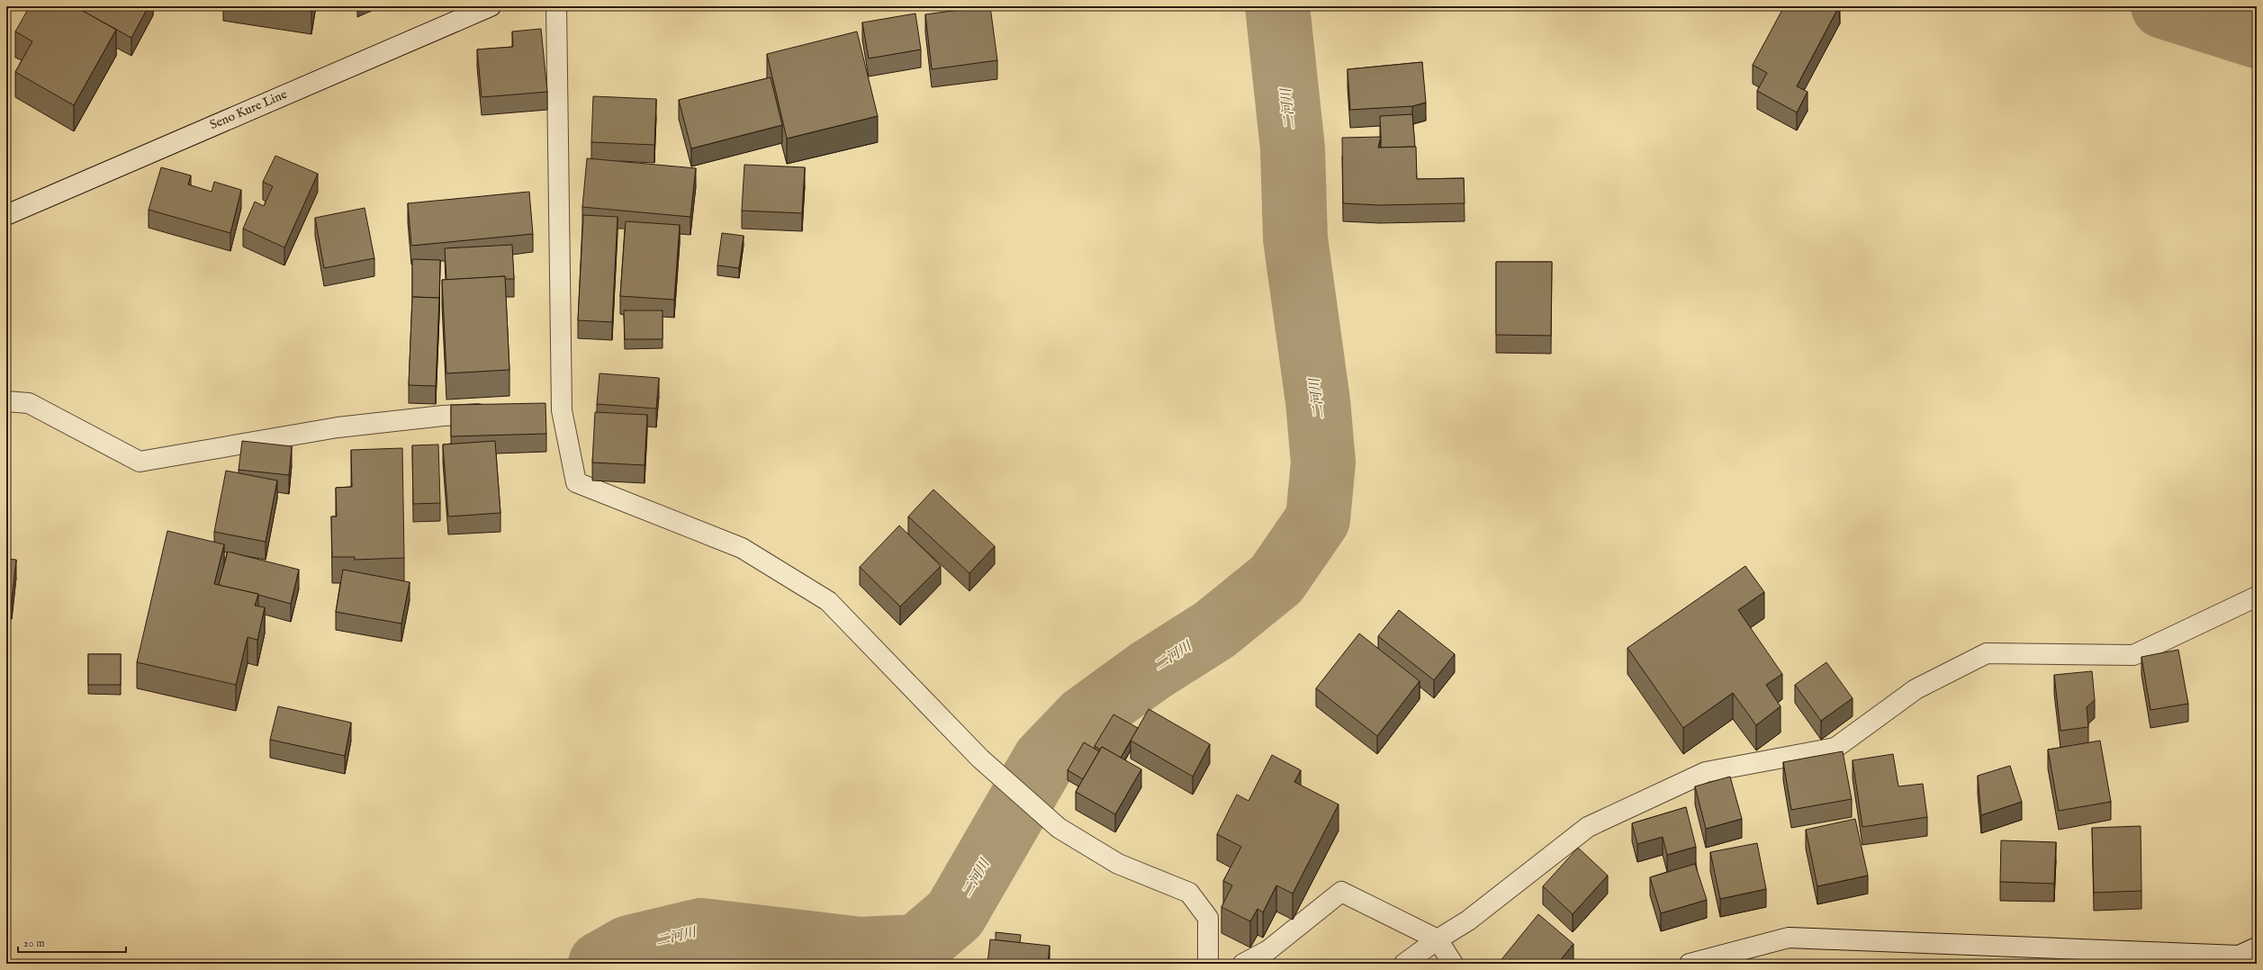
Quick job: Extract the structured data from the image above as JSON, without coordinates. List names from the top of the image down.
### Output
{
  "streets": {
    "street": ["Seno Kure Line"]
  },
  "water": ["二河川"],
  "scale_bar": "20 m"
}
